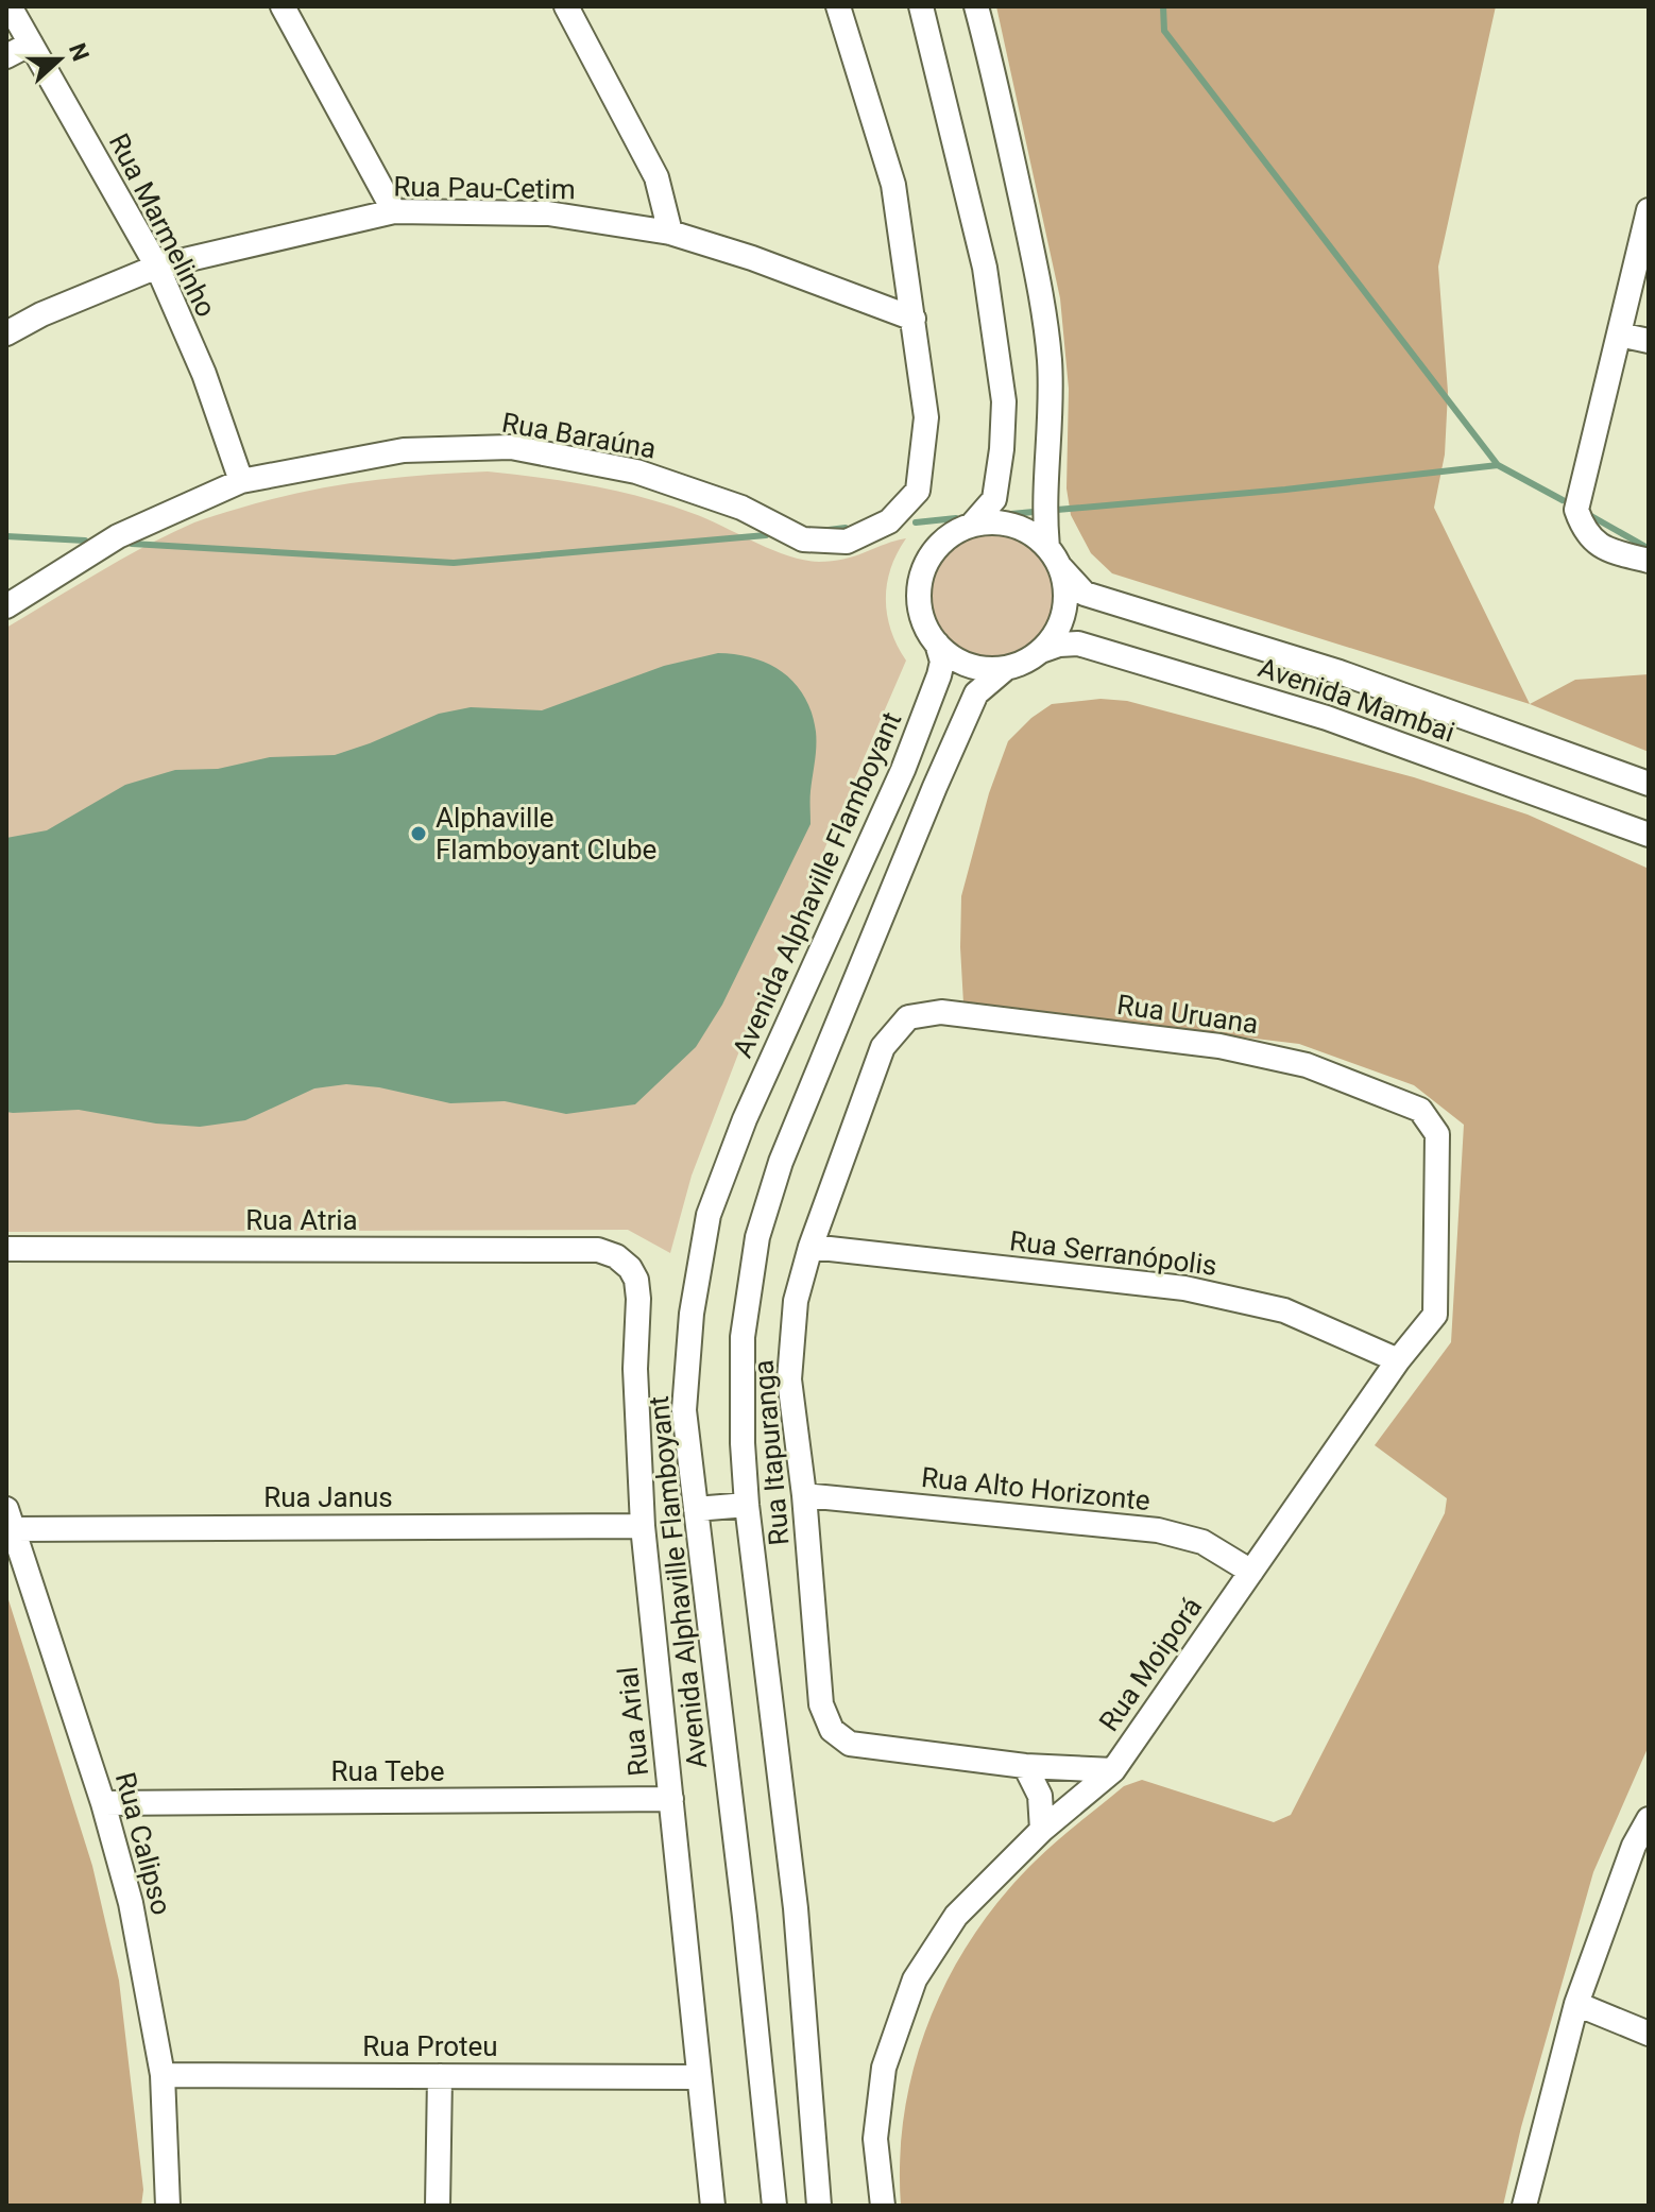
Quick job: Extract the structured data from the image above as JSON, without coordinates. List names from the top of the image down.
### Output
{
  "streets": {
    "street": [
      "Rua Pau-Cetim",
      "Rua Marmelinho",
      "Rua Baraúna",
      "Avenida Mambai",
      "Avenida Alphaville Flamboyant",
      "Rua Uruana",
      "Rua Atria",
      "Rua Serranópolis",
      "Rua Itapuranga",
      "Rua Alto Horizonte",
      "Rua Janus",
      "Rua Moiporá",
      "Rua Arial",
      "Rua Tebe",
      "Rua Calipso",
      "Rua Proteu"
    ]
  },
  "crossings": [
    ["Rua Pau-Cetim", "Rua Marmelinho"],
    ["Rua Pau-Cetim", "Rua Baraúna"],
    ["Rua Marmelinho", "Rua Baraúna"],
    ["Avenida Mambai", "Avenida Alphaville Flamboyant"],
    ["Rua Uruana", "Rua Itapuranga"],
    ["Rua Uruana", "Rua Moiporá"],
    ["Rua Atria", "Rua Arial"],
    ["Rua Serranópolis", "Rua Itapuranga"],
    ["Rua Serranópolis", "Rua Moiporá"],
    ["Rua Itapuranga", "Rua Alto Horizonte"],
    ["Rua Alto Horizonte", "Rua Moiporá"],
    ["Rua Janus", "Rua Arial"],
    ["Rua Janus", "Rua Calipso"],
    ["Rua Arial", "Rua Tebe"],
    ["Rua Arial", "Rua Proteu"],
    ["Rua Tebe", "Rua Calipso"],
    ["Rua Calipso", "Rua Proteu"]
  ],
  "places": ["Alphaville Flamboyant Clube"],
  "north": "right"
}
